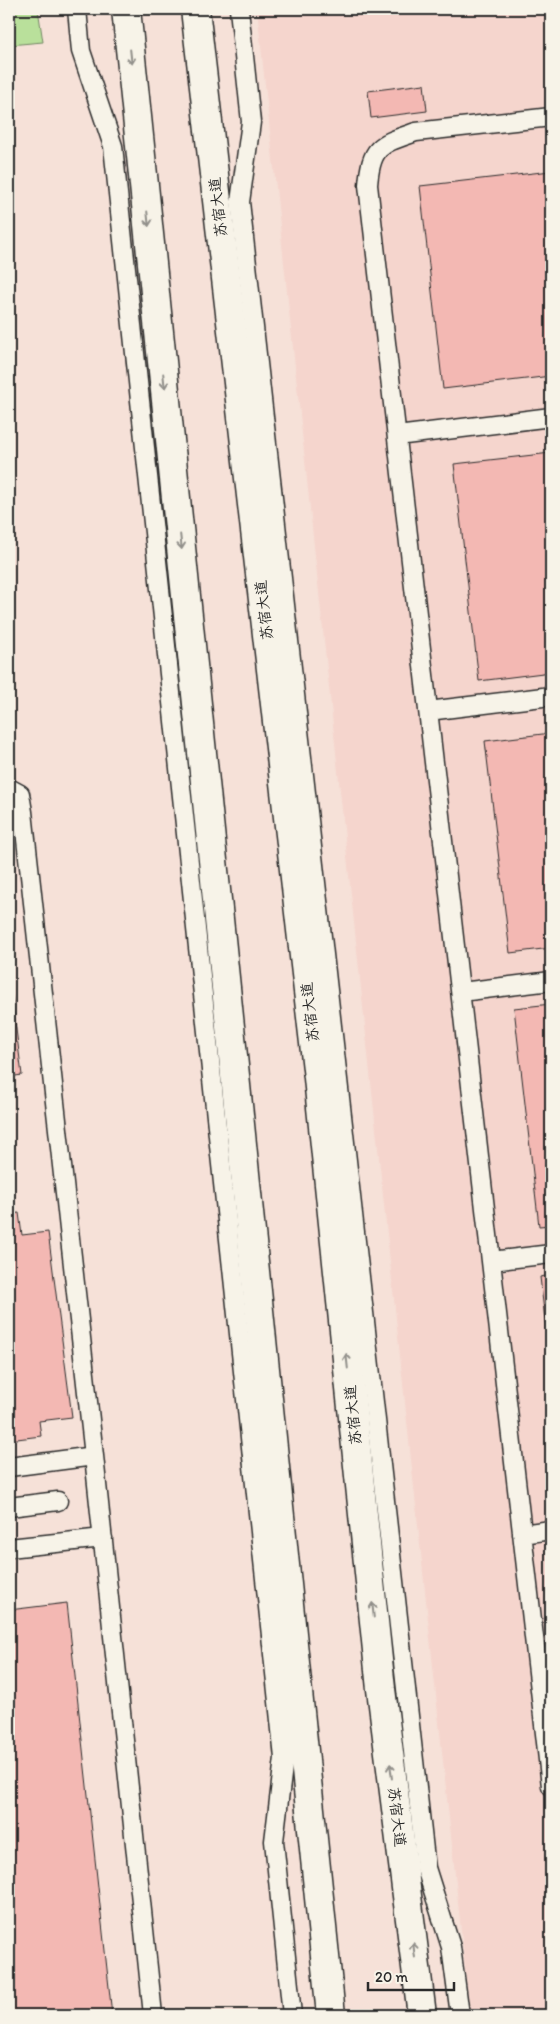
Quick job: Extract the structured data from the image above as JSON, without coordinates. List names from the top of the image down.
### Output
{
  "streets": {
    "main road": ["苏宿大道"]
  },
  "scale_bar": "20 m"
}
